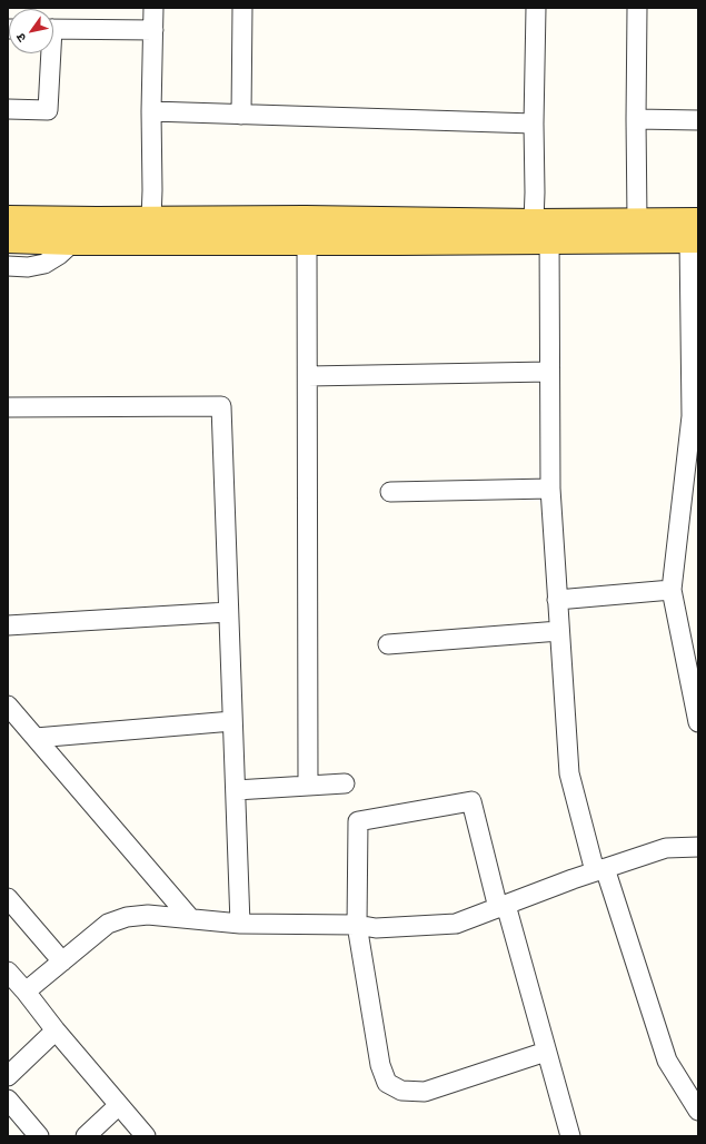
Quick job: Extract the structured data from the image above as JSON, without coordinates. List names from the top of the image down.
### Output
{
  "north": "bottom left"
}
